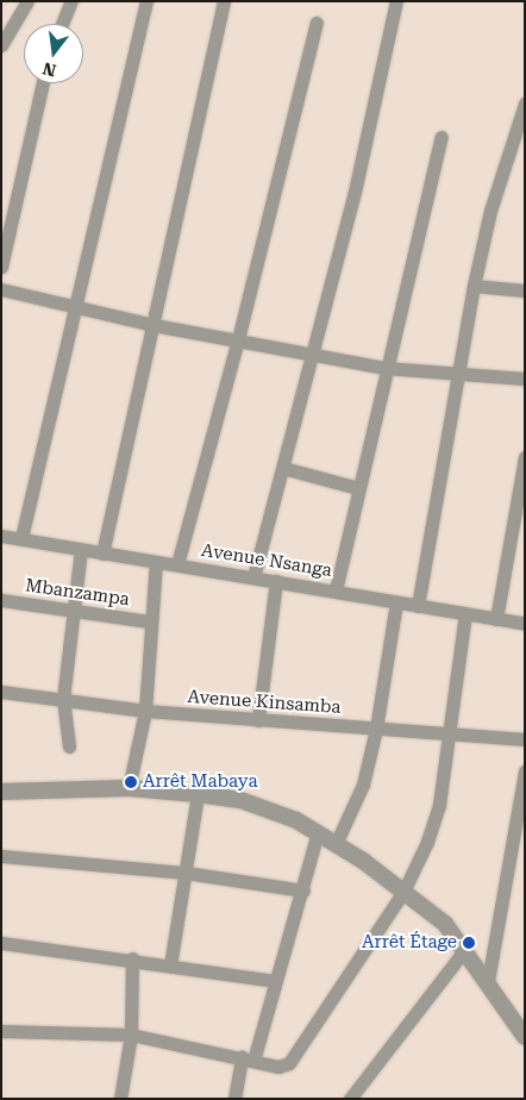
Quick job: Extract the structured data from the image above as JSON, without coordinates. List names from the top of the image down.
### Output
{
  "streets": {
    "street": ["Avenue Nsanga", "Mbanzampa", "Avenue Kinsamba"]
  },
  "places": ["Arrêt Mabaya", "Arrêt Étage"],
  "north": "bottom"
}
